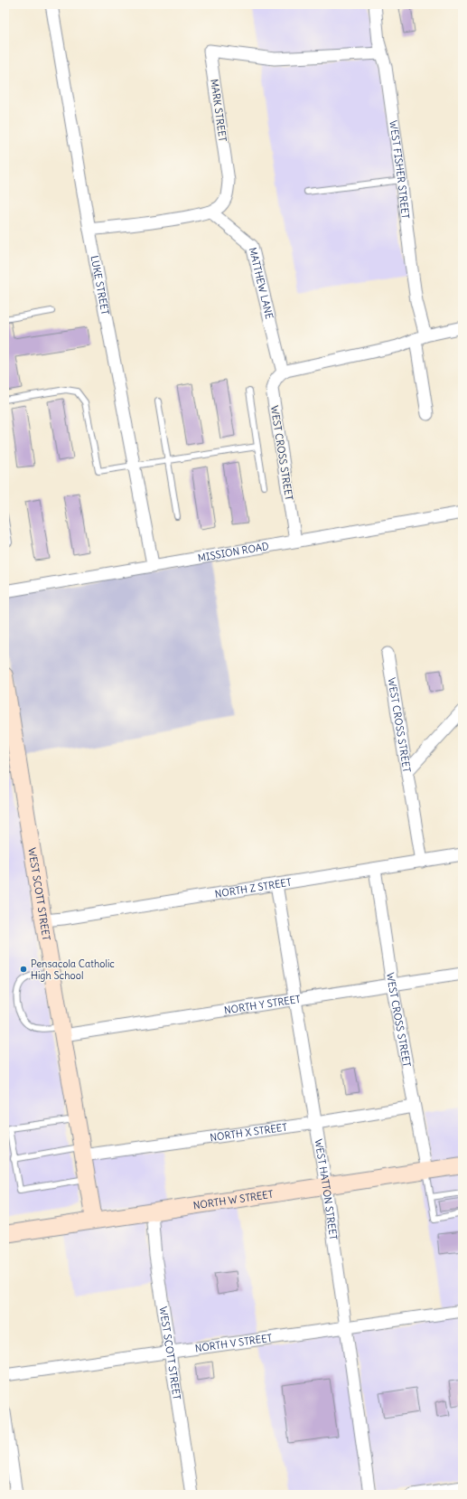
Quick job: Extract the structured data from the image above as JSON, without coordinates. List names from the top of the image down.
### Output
{
  "streets": {
    "street": [
      "MARK STREET",
      "WEST FISHER STREET",
      "MATTHEW LANE",
      "LUKE STREET",
      "WEST CROSS STREET",
      "MISSION ROAD",
      "NORTH Z STREET",
      "WEST SCOTT STREET",
      "NORTH Y STREET",
      "NORTH X STREET",
      "WEST HATTON STREET",
      "NORTH W STREET",
      "NORTH V STREET"
    ]
  },
  "crossings": [
    ["MARK STREET", "WEST FISHER STREET"],
    ["MARK STREET", "MATTHEW LANE"],
    ["MARK STREET", "LUKE STREET"],
    ["MATTHEW LANE", "WEST CROSS STREET"],
    ["LUKE STREET", "MISSION ROAD"],
    ["WEST CROSS STREET", "MISSION ROAD"],
    ["WEST CROSS STREET", "NORTH Z STREET"],
    ["WEST CROSS STREET", "NORTH Y STREET"],
    ["WEST CROSS STREET", "NORTH X STREET"],
    ["WEST CROSS STREET", "NORTH W STREET"],
    ["NORTH Z STREET", "WEST SCOTT STREET"],
    ["NORTH Z STREET", "WEST HATTON STREET"],
    ["WEST SCOTT STREET", "NORTH Y STREET"],
    ["WEST SCOTT STREET", "NORTH X STREET"],
    ["WEST SCOTT STREET", "NORTH W STREET"],
    ["WEST SCOTT STREET", "NORTH V STREET"],
    ["NORTH Y STREET", "WEST HATTON STREET"],
    ["NORTH X STREET", "WEST HATTON STREET"],
    ["WEST HATTON STREET", "NORTH W STREET"],
    ["WEST HATTON STREET", "NORTH V STREET"]
  ],
  "places": ["Pensacola Catholic High School"]
}
